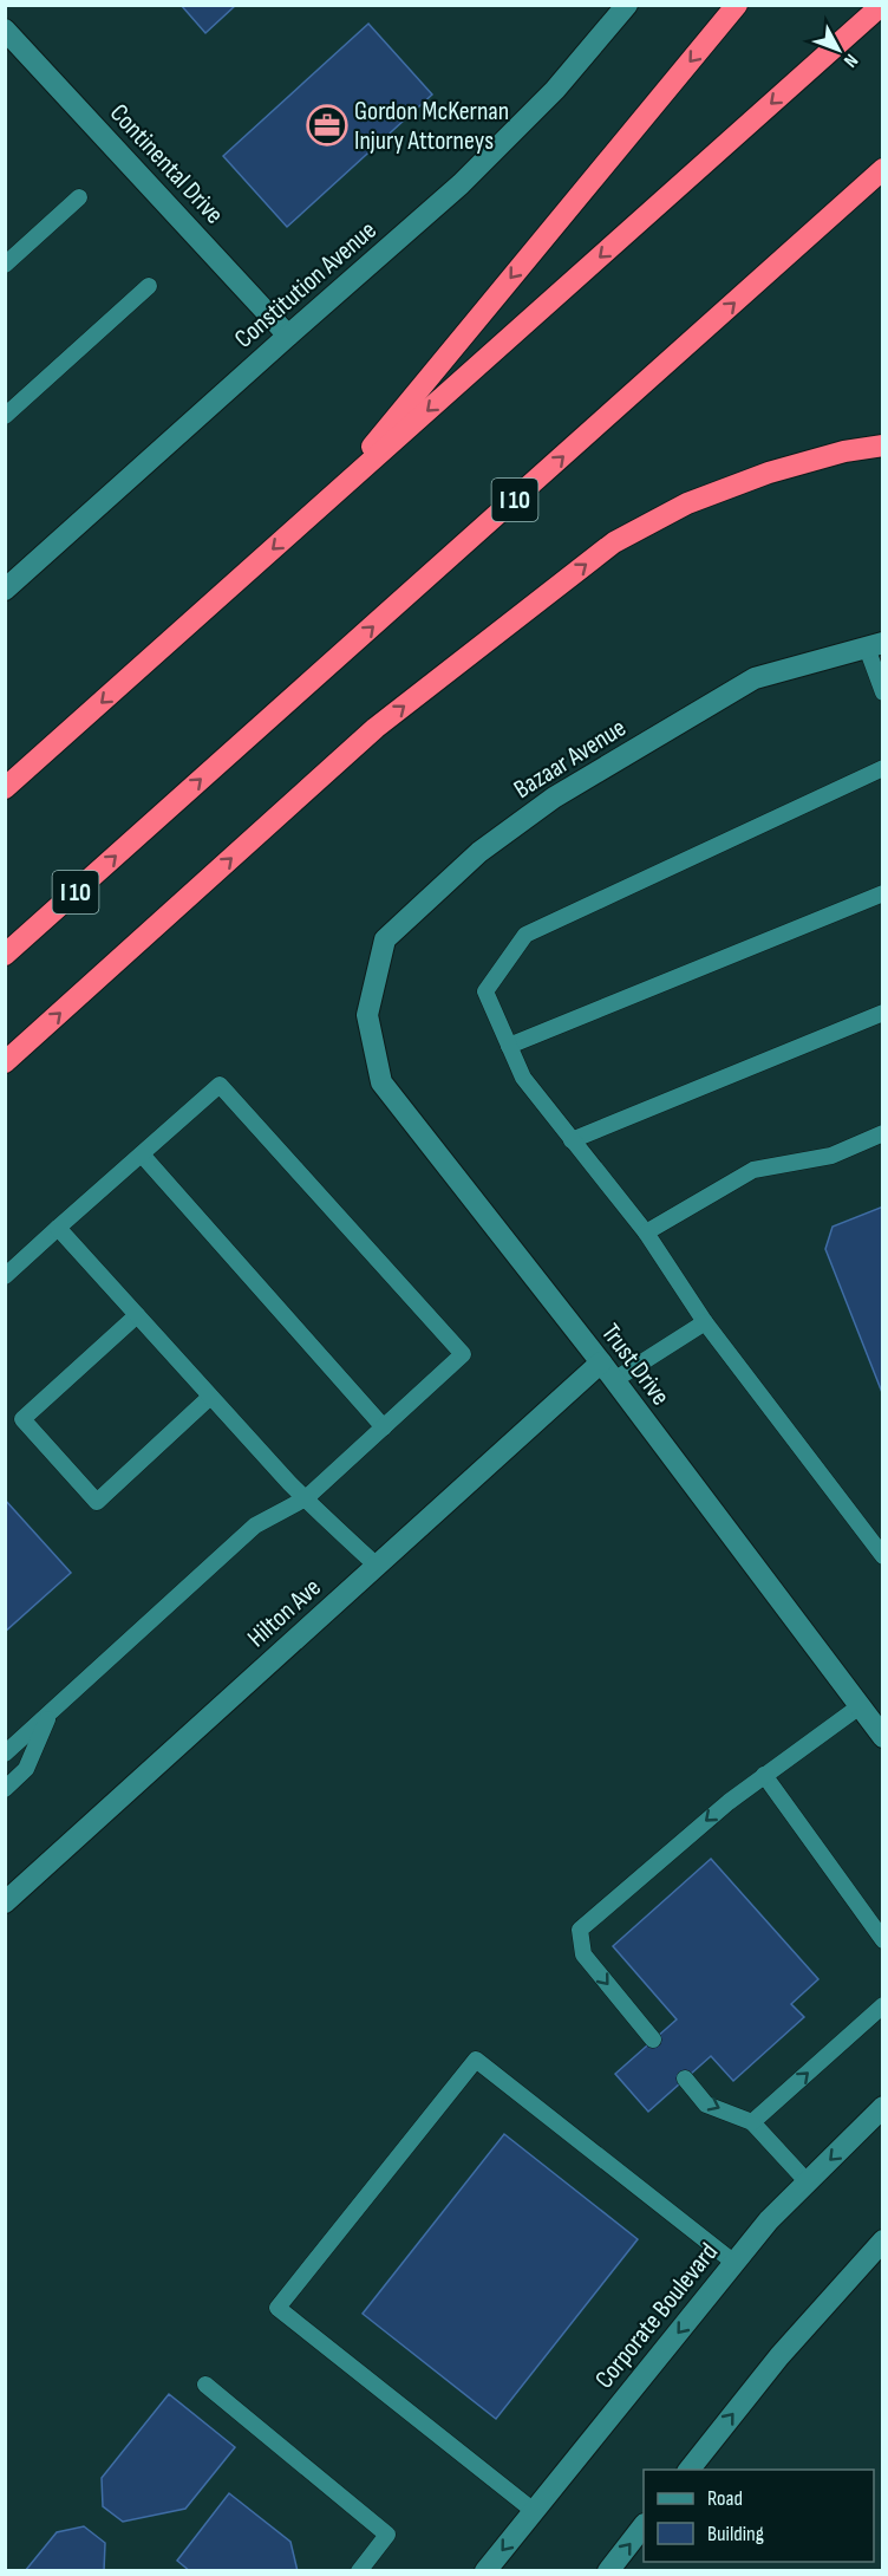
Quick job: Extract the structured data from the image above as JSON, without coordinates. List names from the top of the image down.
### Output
{
  "streets": {
    "highway": ["I 10"],
    "street": [
      "Continental Drive",
      "Constitution Avenue",
      "Bazaar Avenue",
      "Trust Drive",
      "Hilton Ave",
      "Corporate Boulevard"
    ]
  },
  "crossings": [
    ["Continental Drive", "Constitution Avenue"],
    ["Bazaar Avenue", "Trust Drive"],
    ["Trust Drive", "Hilton Ave"]
  ],
  "places": {
    "office": ["Gordon McKernan Injury Attorneys"]
  },
  "legend": ["Road", "Building"],
  "north": "bottom right"
}
